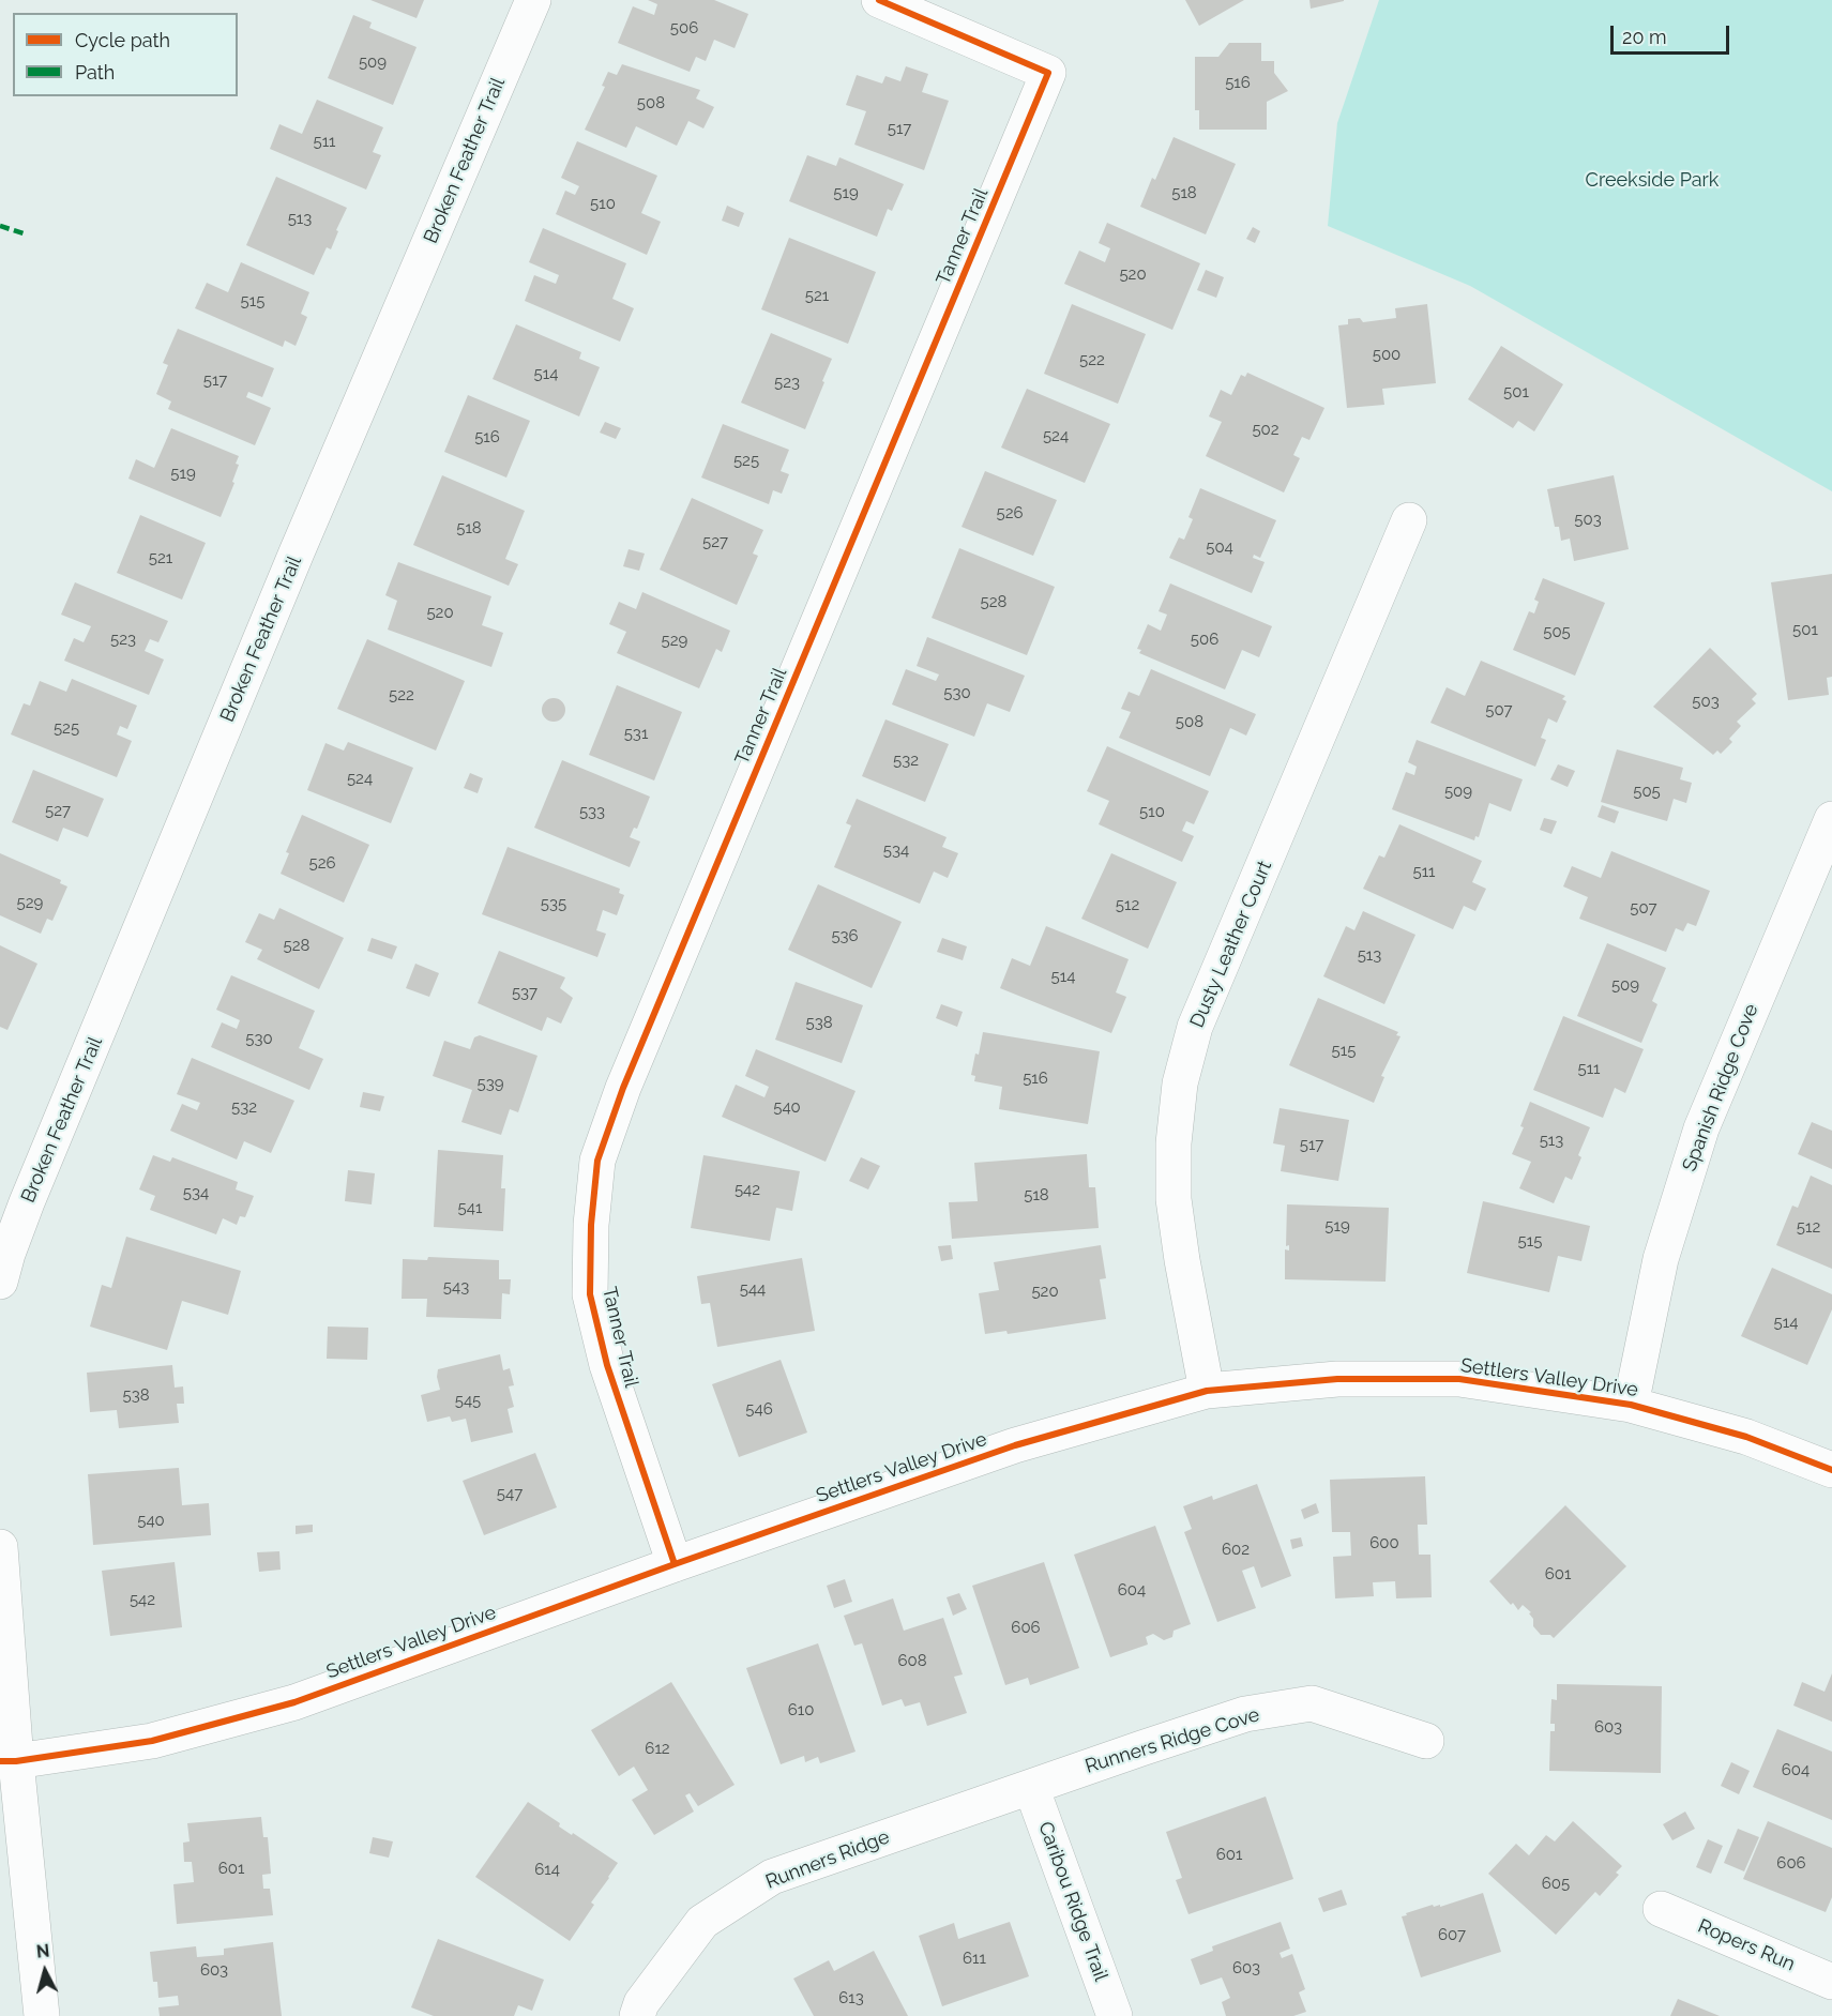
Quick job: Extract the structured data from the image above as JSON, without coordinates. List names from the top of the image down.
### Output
{
  "streets": {
    "street": [
      "Broken Feather Trail",
      "Tanner Trail",
      "Dusty Leather Court",
      "Spanish Ridge Cove",
      "Settlers Valley Drive",
      "Runners Ridge Cove",
      "Runners Ridge",
      "Caribou Ridge Trail",
      "Ropers Run"
    ]
  },
  "crossings": [
    ["Tanner Trail", "Settlers Valley Drive"],
    ["Dusty Leather Court", "Settlers Valley Drive"],
    ["Spanish Ridge Cove", "Settlers Valley Drive"],
    ["Runners Ridge Cove", "Runners Ridge"],
    ["Runners Ridge Cove", "Caribou Ridge Trail"],
    ["Runners Ridge", "Caribou Ridge Trail"]
  ],
  "parks": ["Creekside Park"],
  "house_numbers": [
    "506",
    "509",
    "516",
    "508",
    "517",
    "511",
    "519",
    "518",
    "510",
    "513",
    "520",
    "521",
    "515",
    "500",
    "522",
    "514",
    "517",
    "523",
    "501",
    "502",
    "524",
    "516",
    "525",
    "519",
    "526",
    "503",
    "518",
    "527",
    "504",
    "521",
    "528",
    "520",
    "501",
    "505",
    "523",
    "506",
    "529",
    "530",
    "522",
    "503",
    "507",
    "508",
    "525",
    "531",
    "532",
    "524",
    "509",
    "505",
    "527",
    "533",
    "510",
    "534",
    "526",
    "511",
    "529",
    "535",
    "512",
    "507",
    "536",
    "528",
    "513",
    "514",
    "509",
    "537",
    "538",
    "530",
    "515",
    "511",
    "516",
    "539",
    "532",
    "540",
    "513",
    "517",
    "542",
    "534",
    "518",
    "541",
    "519",
    "512",
    "515",
    "543",
    "544",
    "520",
    "514",
    "538",
    "545",
    "546",
    "547",
    "540",
    "600",
    "602",
    "601",
    "604",
    "542",
    "606",
    "608",
    "610",
    "603",
    "612",
    "604",
    "601",
    "606",
    "601",
    "614",
    "605",
    "607",
    "611",
    "603",
    "603",
    "613"
  ],
  "legend": ["Cycle path", "Path"],
  "scale_bar": "20 m",
  "north": "top"
}
